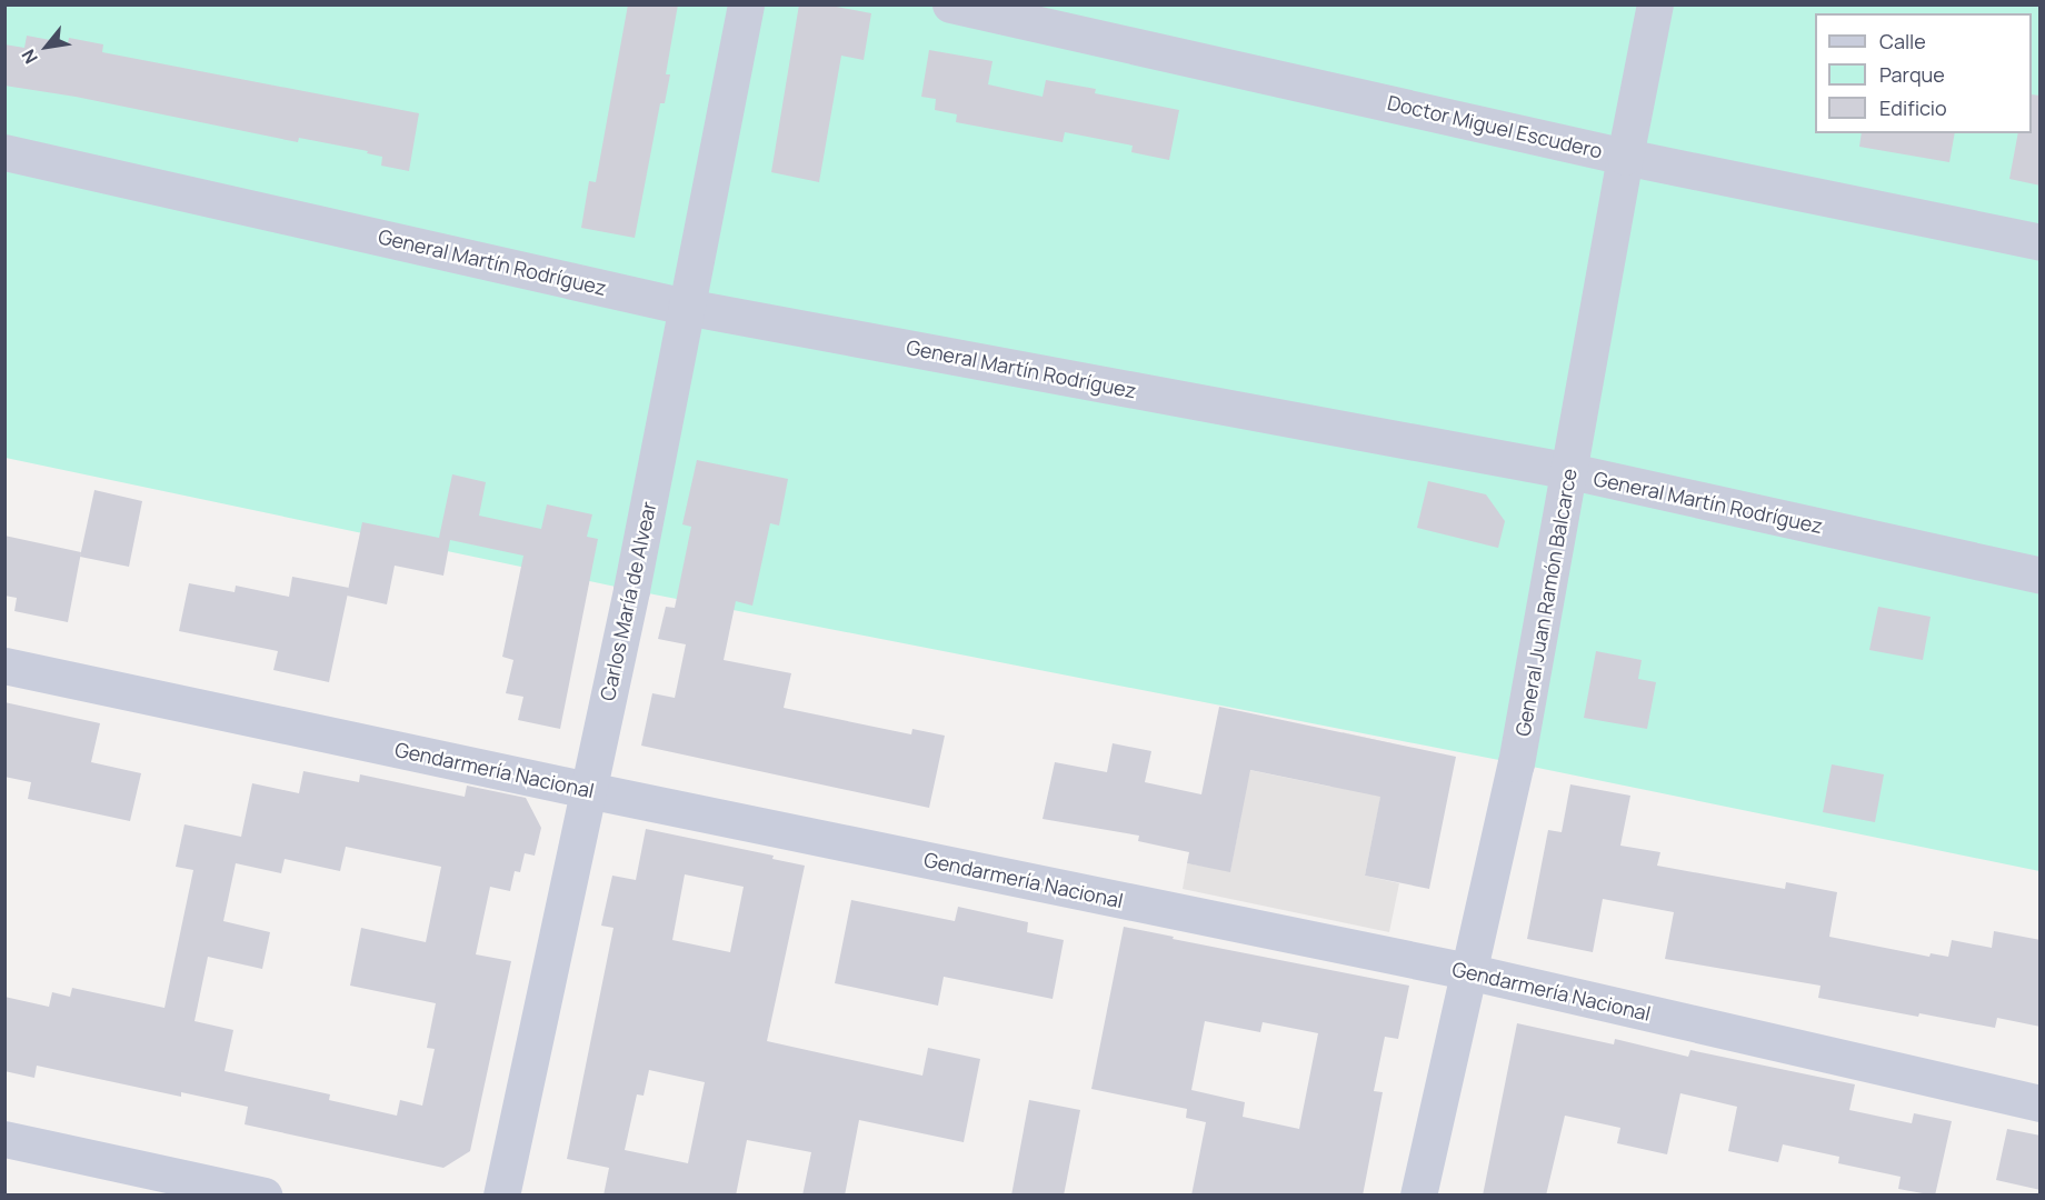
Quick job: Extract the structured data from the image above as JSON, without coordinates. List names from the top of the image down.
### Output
{
  "streets": {
    "street": [
      "Doctor Miguel Escudero",
      "General Martín Rodríguez",
      "Carlos María de Alvear",
      "General Juan Ramón Balcarce",
      "Gendarmería Nacional"
    ]
  },
  "crossings": [
    ["Doctor Miguel Escudero", "General Juan Ramón Balcarce"],
    ["General Martín Rodríguez", "Carlos María de Alvear"],
    ["General Martín Rodríguez", "General Juan Ramón Balcarce"],
    ["Carlos María de Alvear", "Gendarmería Nacional"],
    ["General Juan Ramón Balcarce", "Gendarmería Nacional"]
  ],
  "legend": ["Calle", "Parque", "Edificio"],
  "north": "bottom left"
}
